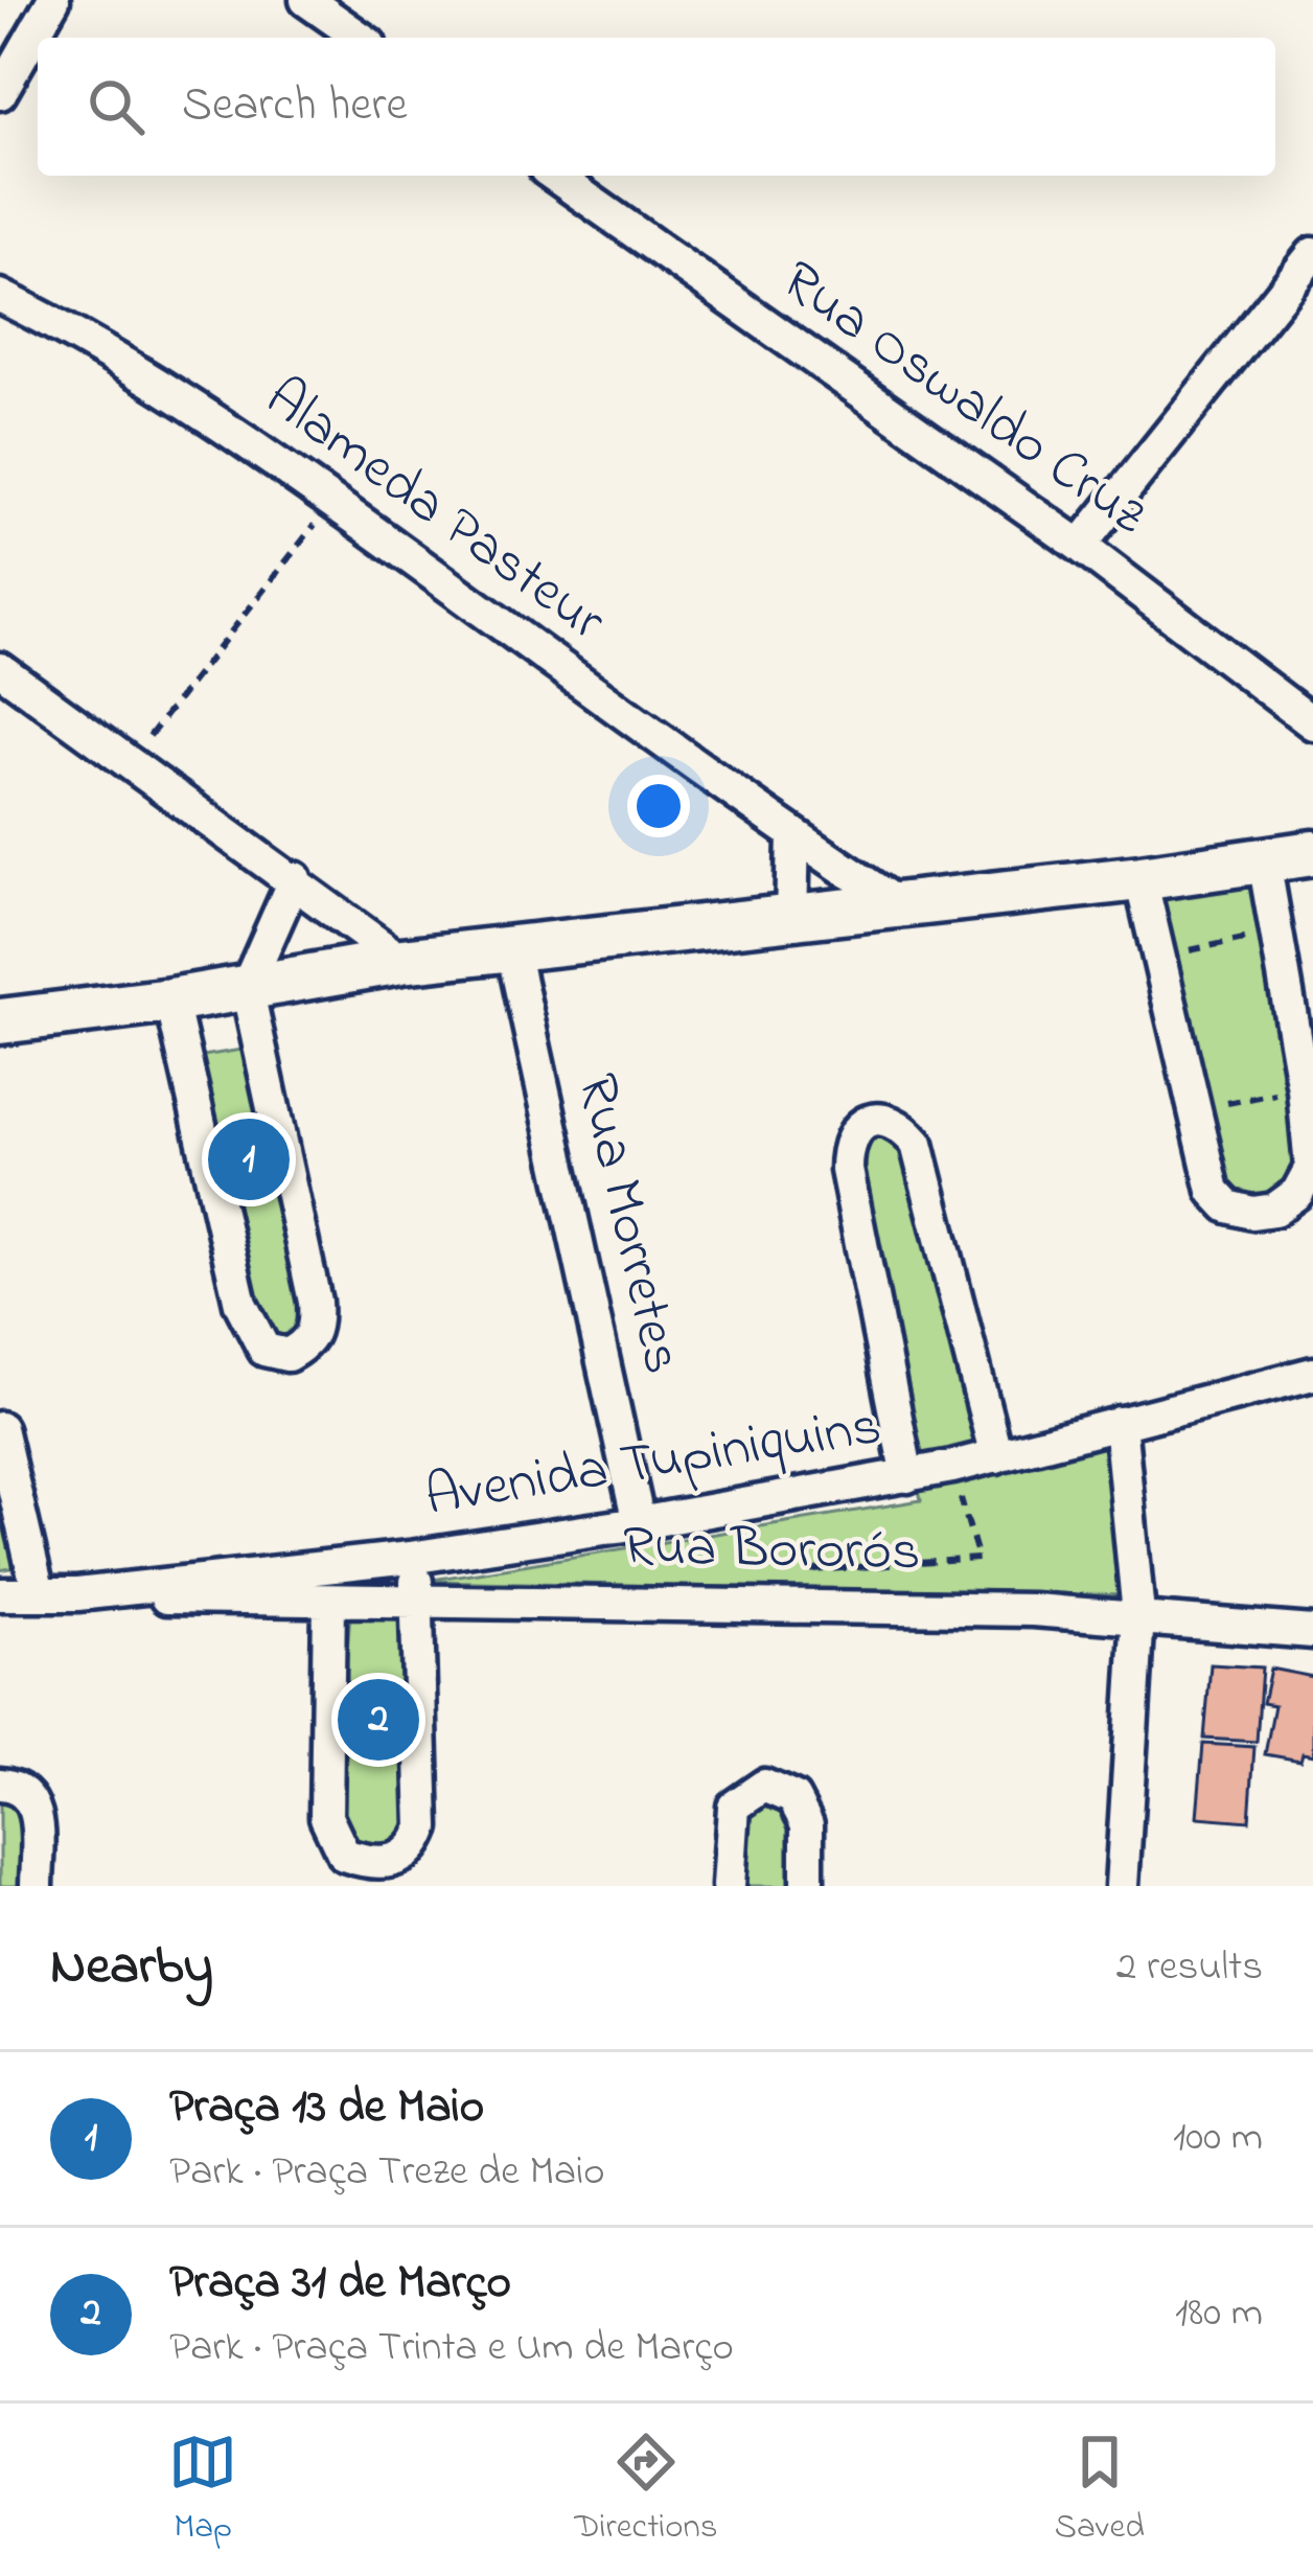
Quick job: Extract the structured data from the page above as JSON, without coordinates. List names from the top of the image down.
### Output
{
  "streets": {
    "street": [
      "Rua Oswaldo Cruz",
      "Alameda Pasteur",
      "Rua Morretes",
      "Avenida Tupiniquins",
      "Rua Bororós"
    ]
  },
  "crossings": [
    ["Rua Morretes", "Avenida Tupiniquins"],
    ["Avenida Tupiniquins", "Rua Bororós"]
  ],
  "page": {
    "search": "Search here",
    "pins": ["1", "2"],
    "heading": ["Nearby", "2 results"],
    "list": [
      {
        "mark": "1",
        "name": "Praça 13 de Maio",
        "note": "Park · Praça Treze de Maio",
        "value": "100 m"
      },
      {
        "mark": "2",
        "name": "Praça 31 de Março",
        "note": "Park · Praça Trinta e Um de Março",
        "value": "180 m"
      }
    ],
    "nav": ["Map", "Directions", "Saved"]
  }
}
